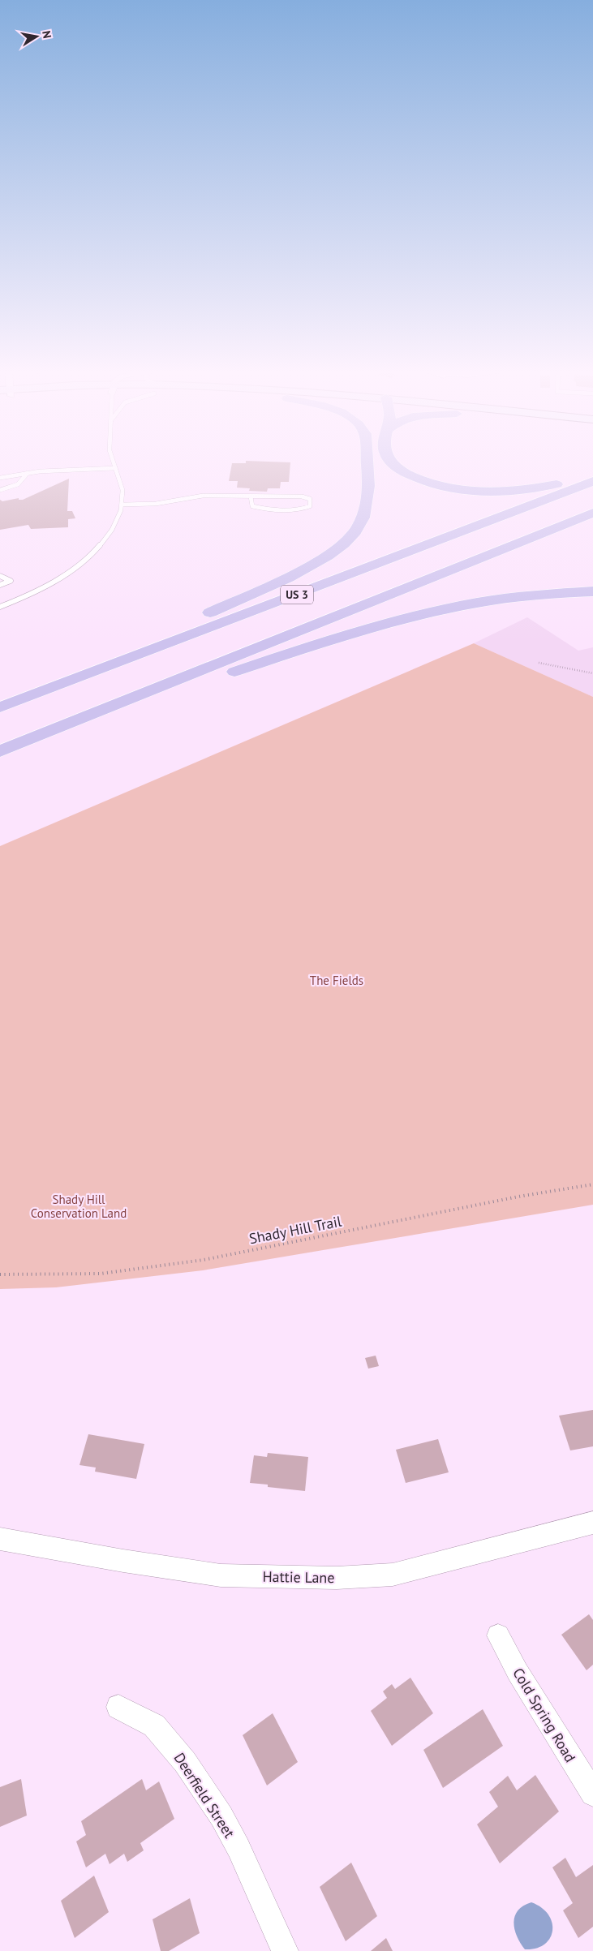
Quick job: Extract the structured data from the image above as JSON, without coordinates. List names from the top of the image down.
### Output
{
  "streets": {
    "highway": ["US 3"],
    "street": ["Hattie Lane", "Cold Spring Road", "Deerfield Street"],
    "path": ["Shady Hill Trail"]
  },
  "parks": ["The Fields", "Shady Hill Conservation Land"],
  "north": "right"
}
